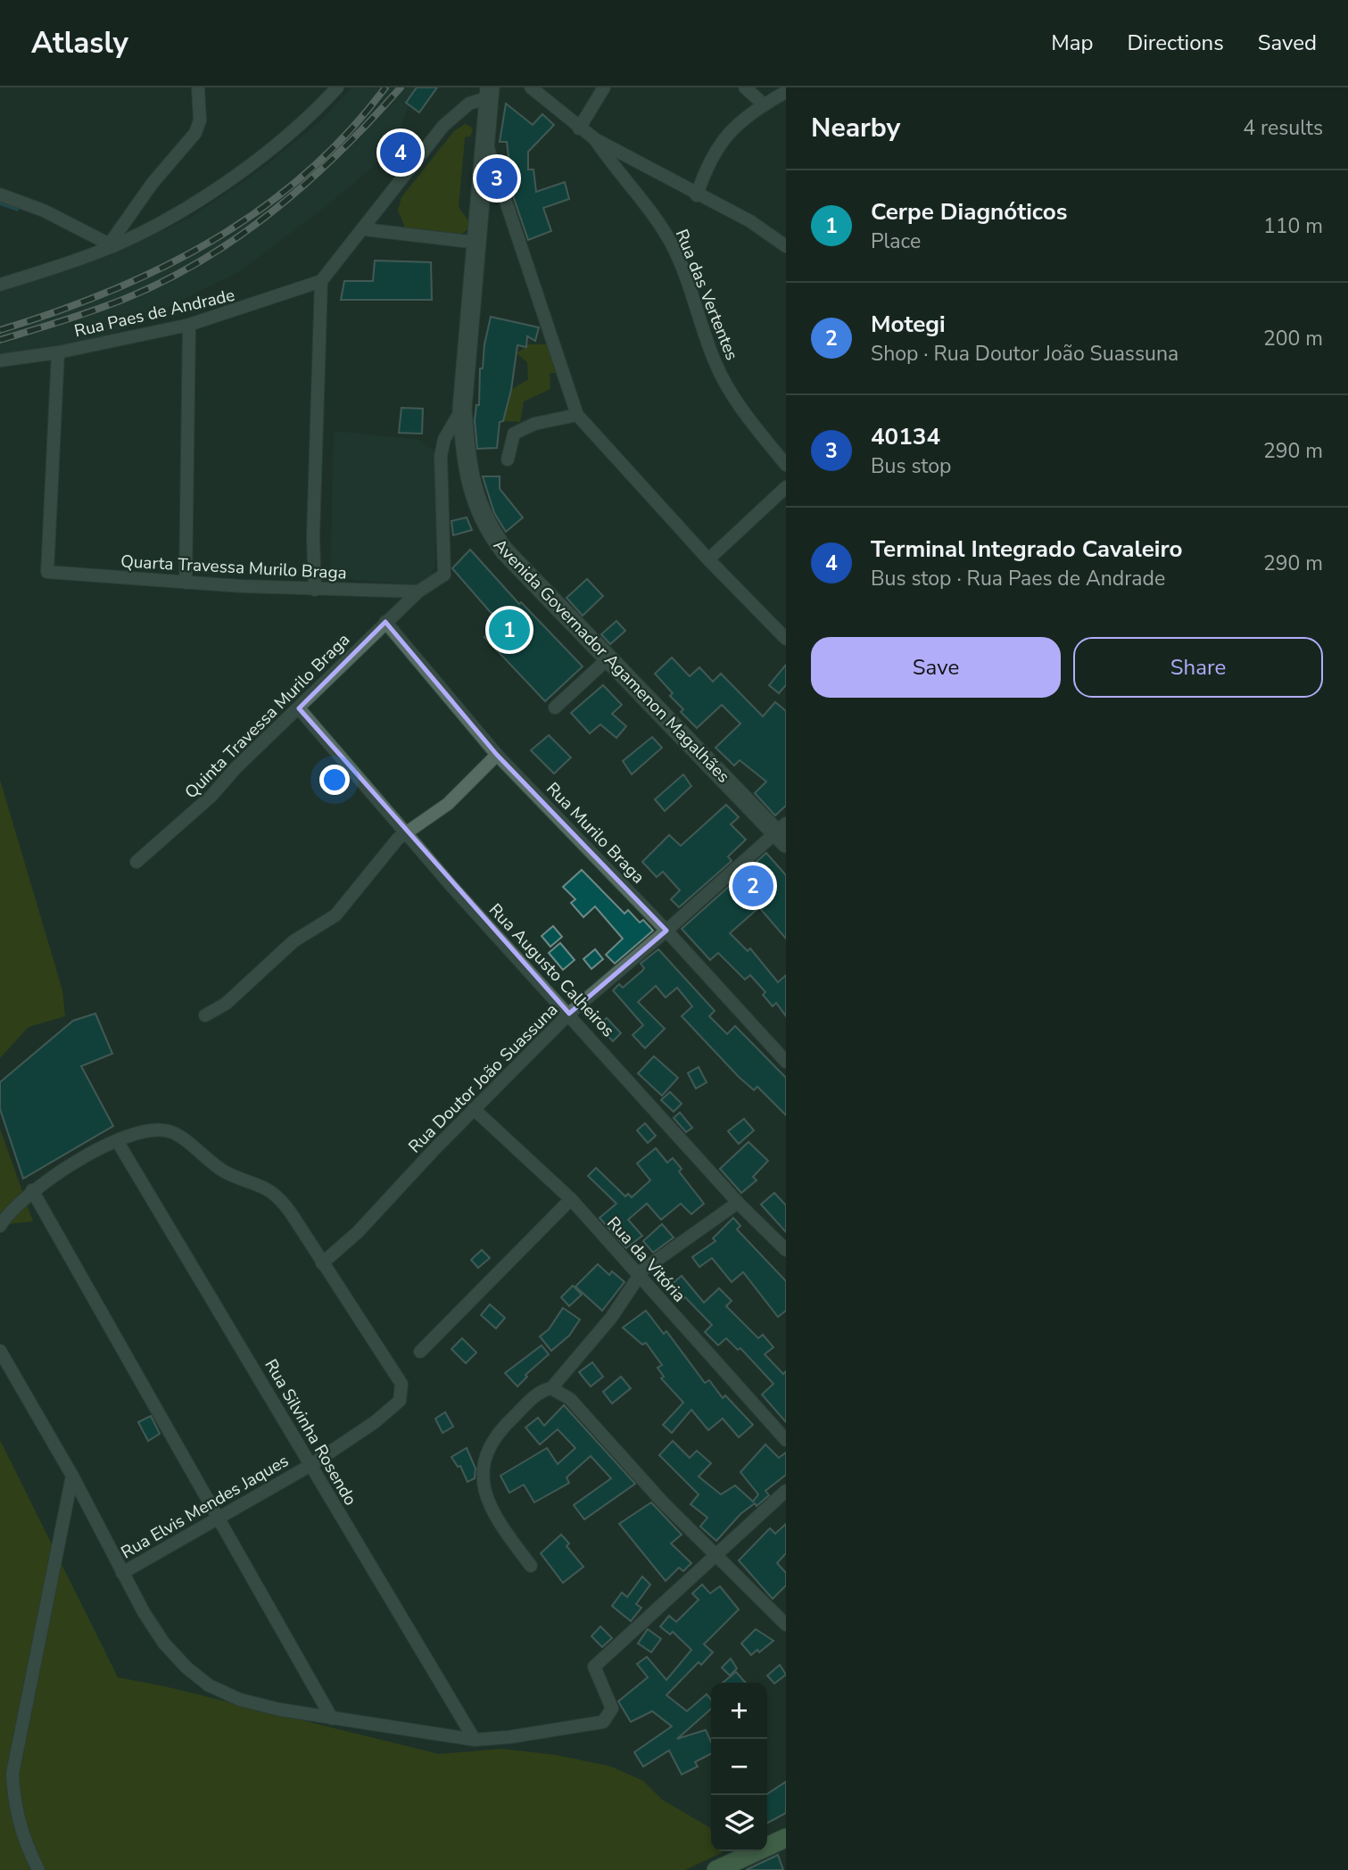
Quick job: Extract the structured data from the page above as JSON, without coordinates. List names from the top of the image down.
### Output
{
  "streets": {
    "main road": ["Avenida Governador Agamenon Magalhães"],
    "street": [
      "Rua das Vertentes",
      "Rua Paes de Andrade",
      "Quarta Travessa Murilo Braga",
      "Quinta Travessa Murilo Braga",
      "Rua Murilo Braga",
      "Rua Augusto Calheiros",
      "Rua Doutor João Suassuna",
      "Rua da Vitória",
      "Rua Silvinha Rosendo",
      "Rua Elvis Mendes Jaques"
    ]
  },
  "crossings": [
    ["Rua Paes de Andrade", "Quarta Travessa Murilo Braga"],
    ["Quarta Travessa Murilo Braga", "Quinta Travessa Murilo Braga"],
    ["Avenida Governador Agamenon Magalhães", "Quinta Travessa Murilo Braga"],
    ["Avenida Governador Agamenon Magalhães", "Rua Doutor João Suassuna"],
    ["Quinta Travessa Murilo Braga", "Rua Murilo Braga"],
    ["Quinta Travessa Murilo Braga", "Rua Augusto Calheiros"],
    ["Rua Murilo Braga", "Rua Doutor João Suassuna"],
    ["Rua Augusto Calheiros", "Rua Doutor João Suassuna"],
    ["Rua Doutor João Suassuna", "Rua da Vitória"],
    ["Rua Doutor João Suassuna", "Rua Elvis Mendes Jaques"],
    ["Rua Silvinha Rosendo", "Rua Elvis Mendes Jaques"]
  ],
  "page": {
    "header": "Atlasly",
    "nav": ["Map", "Directions", "Saved"],
    "heading": ["Nearby", "4 results"],
    "pins": [
      "4",
      "3",
      "1",
      "2"
    ],
    "list": [
      {
        "mark": "1",
        "name": "Cerpe Diagnóticos",
        "note": "Place",
        "value": "110 m"
      },
      {
        "mark": "2",
        "name": "Motegi",
        "note": "Shop · Rua Doutor João Suassuna",
        "value": "200 m"
      },
      {
        "mark": "3",
        "name": "40134",
        "note": "Bus stop",
        "value": "290 m"
      },
      {
        "mark": "4",
        "name": "Terminal Integrado Cavaleiro",
        "note": "Bus stop · Rua Paes de Andrade",
        "value": "290 m"
      }
    ],
    "buttons": ["Save", "Share"],
    "map_buttons": ["+", "−"]
  }
}
